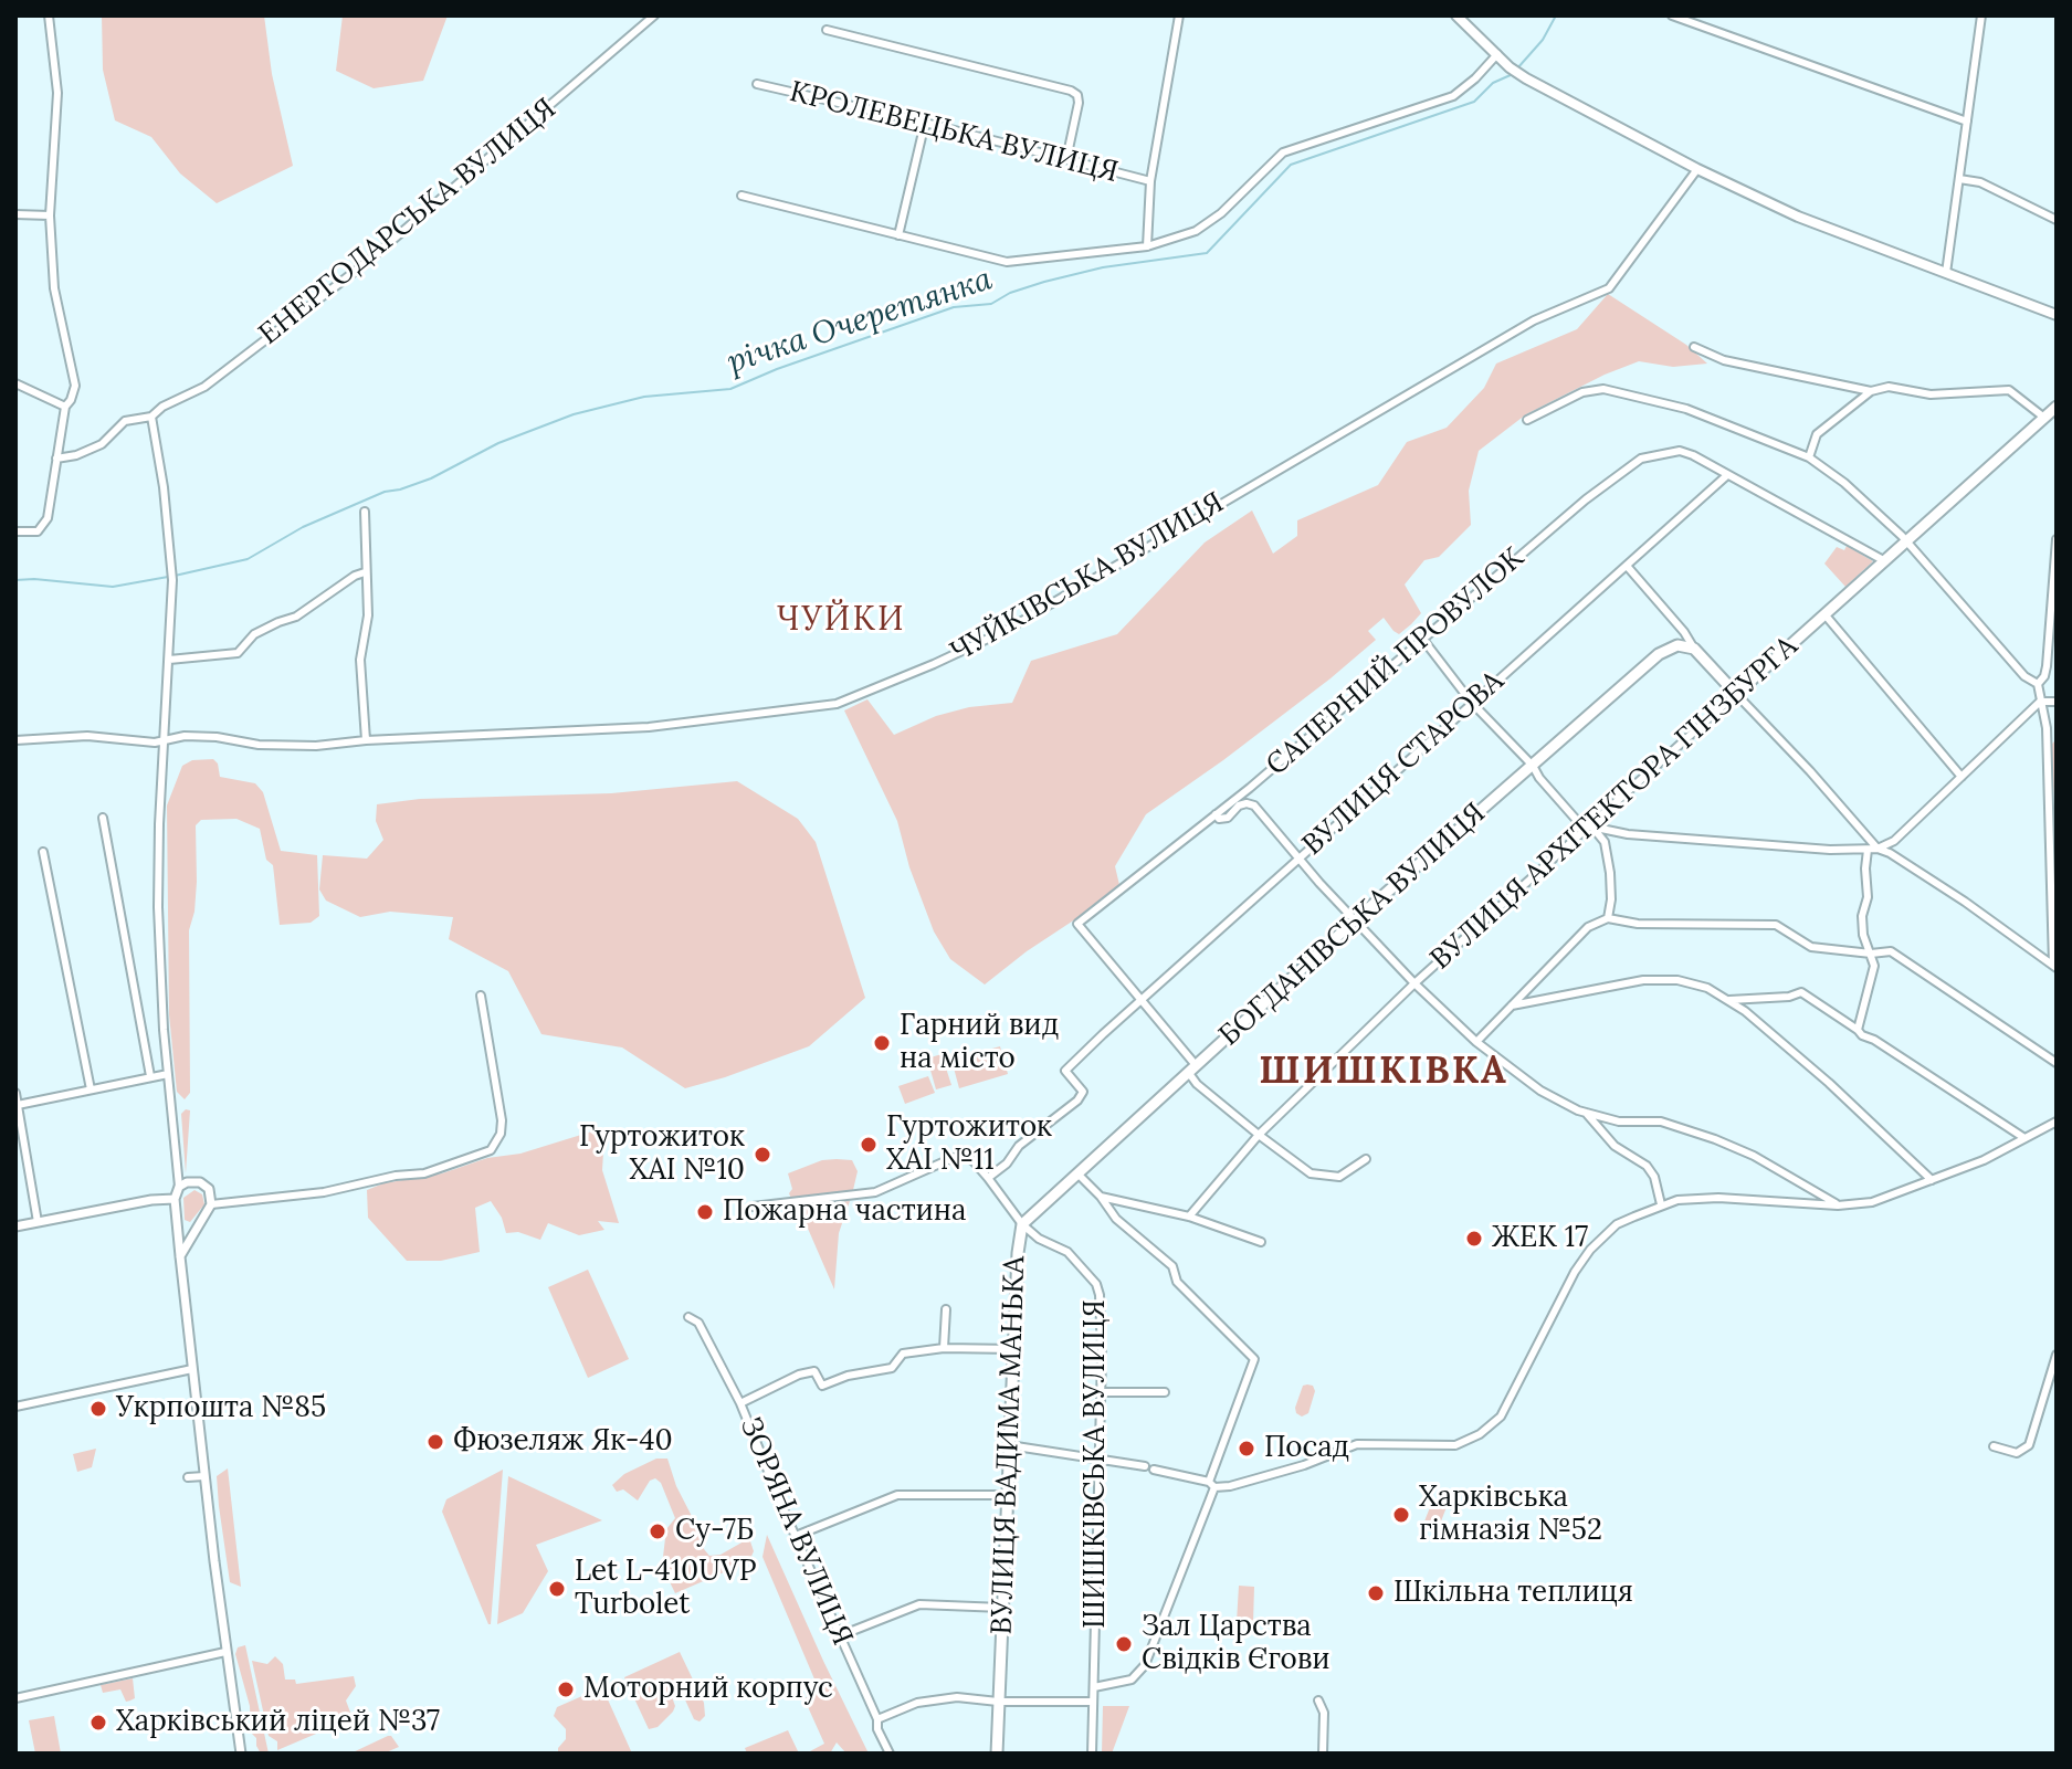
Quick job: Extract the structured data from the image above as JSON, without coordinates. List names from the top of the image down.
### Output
{
  "streets": {
    "main road": ["ВУЛИЦЯ АРХІТЕКТОРА ГІНЗБУРГА", "БОГДАНІВСЬКА ВУЛИЦЯ", "ВУЛИЦЯ ВАДИМА МАНЬКА"],
    "street": [
      "КРОЛЕВЕЦЬКА ВУЛИЦЯ",
      "ЕНЕРГОДАРСЬКА ВУЛИЦЯ",
      "ЧУЙКІВСЬКА ВУЛИЦЯ",
      "САПЕРНИЙ ПРОВУЛОК",
      "ВУЛИЦЯ СТАРОВА",
      "ШИШКІВСЬКА ВУЛИЦЯ",
      "ЗОРЯНА ВУЛИЦЯ"
    ]
  },
  "crossings": [
    ["САПЕРНИЙ ПРОВУЛОК", "ВУЛИЦЯ СТАРОВА"],
    ["ВУЛИЦЯ СТАРОВА", "ВУЛИЦЯ ВАДИМА МАНЬКА"],
    ["БОГДАНІВСЬКА ВУЛИЦЯ", "ВУЛИЦЯ ВАДИМА МАНЬКА"],
    ["БОГДАНІВСЬКА ВУЛИЦЯ", "ШИШКІВСЬКА ВУЛИЦЯ"],
    ["ВУЛИЦЯ ВАДИМА МАНЬКА", "ШИШКІВСЬКА ВУЛИЦЯ"]
  ],
  "districts": ["ЧУЙКИ", "ШИШКІВКА"],
  "water": ["річка Очеретянка"],
  "places": [
    "Гарний вид на місто",
    "Гуртожиток ХАІ №11",
    "Гуртожиток ХАІ №10",
    "Пожарна частина",
    "ЖЕК 17",
    "Укрпошта №85",
    "Фюзеляж Як-40",
    "Посад",
    "Харківська гімназія №52",
    "Су-7Б",
    "Let L-410UVP Turbolet",
    "Шкільна теплиця",
    "Зал Царства Свідків Єгови",
    "Моторний корпус",
    "Харківський ліцей №37"
  ]
}
